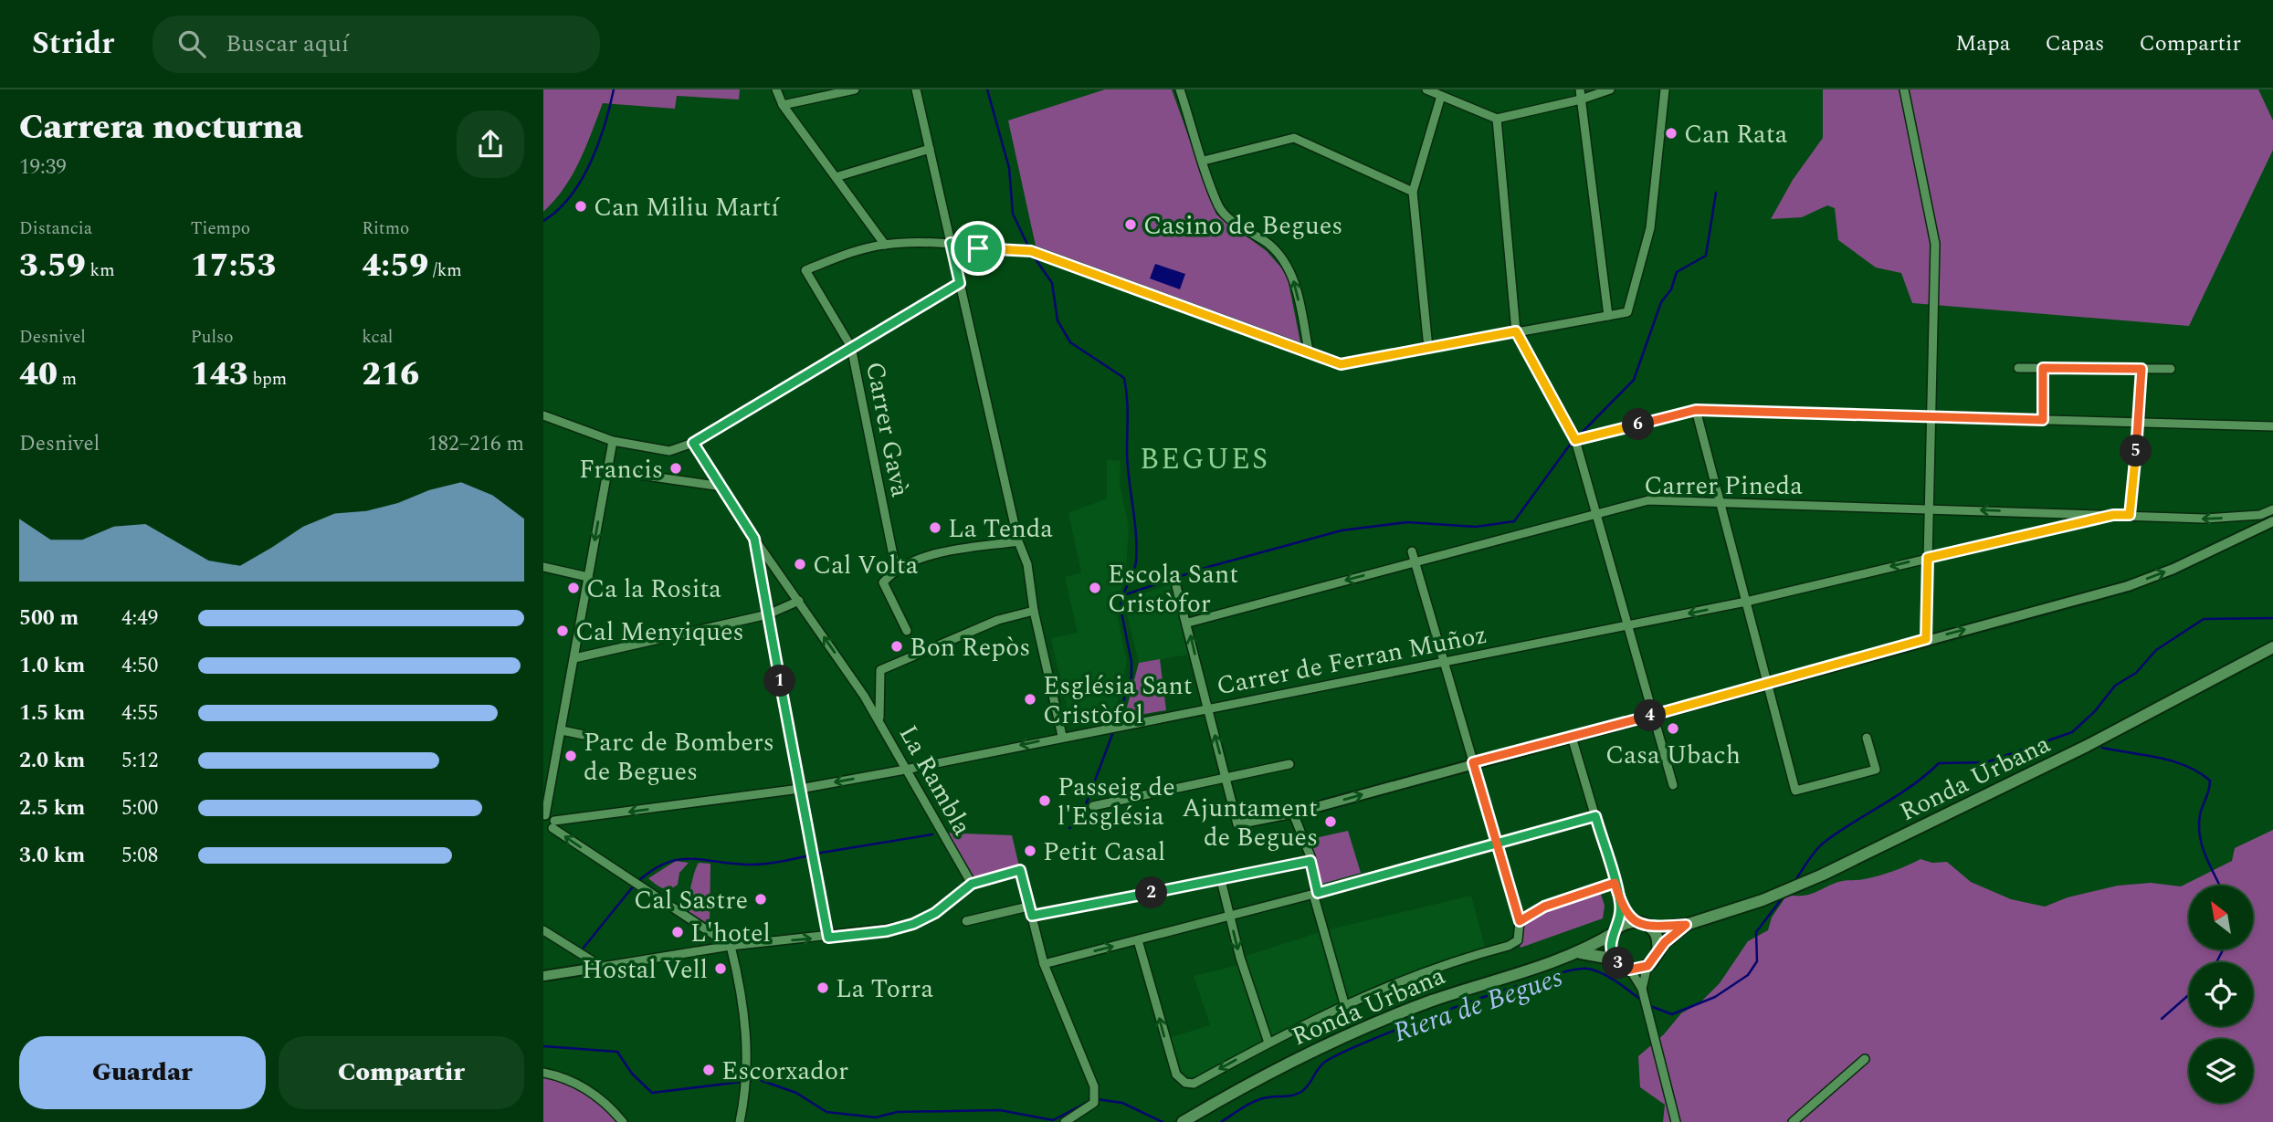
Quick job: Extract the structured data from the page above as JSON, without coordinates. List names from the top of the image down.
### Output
{
  "streets": {
    "main road": ["Ronda Urbana"],
    "street": [
      "Carrer Gavà",
      "Carrer Pineda",
      "Carrer de Ferran Muñoz",
      "La Rambla"
    ]
  },
  "crossings": [
    ["Carrer Pineda", "Carrer de Ferran Muñoz"],
    ["Carrer de Ferran Muñoz", "La Rambla"]
  ],
  "one_way": ["Carrer Pineda", "Carrer de Ferran Muñoz"],
  "districts": ["BEGUES"],
  "water": ["Riera de Begues"],
  "places": [
    "Can Rata",
    "Can Miliu Martí",
    "Casino de Begues",
    "Francis",
    "La Tenda",
    "Cal Volta",
    "Ca la Rosita",
    "Escola Sant Cristòfor",
    "Cal Menyiques",
    "Bon Repòs",
    "Església Sant Cristòfol",
    "Casa Ubach",
    "Parc de Bombers de Begues",
    "Passeig de l'Església",
    "Ajuntament de Begues",
    "Petit Casal",
    "Cal Sastre",
    "L'hotel",
    "Hostal Vell",
    "La Torra",
    "Escorxador"
  ],
  "north": "top left",
  "page": {
    "header": "Stridr",
    "search": "Buscar aquí",
    "nav": ["Mapa", "Capas", "Compartir"],
    "heading": ["Carrera nocturna", "19:39"],
    "stats": [
      ["Distancia", "3.59 km"],
      ["Tiempo", "17:53"],
      ["Ritmo", "4:59 /km"],
      ["Desnivel", "40 m"],
      ["Pulso", "143 bpm"],
      ["kcal", "216"]
    ],
    "pins": [
      "6",
      "5",
      "1",
      "4",
      "2",
      "3"
    ],
    "chart": ["Desnivel", "182–216 m"],
    "list": [
      {
        "name": "500 m",
        "note": "4:49"
      },
      {
        "name": "1.0 km",
        "note": "4:50"
      },
      {
        "name": "1.5 km",
        "note": "4:55"
      },
      {
        "name": "2.0 km",
        "note": "5:12"
      },
      {
        "name": "2.5 km",
        "note": "5:00"
      },
      {
        "name": "3.0 km",
        "note": "5:08"
      }
    ],
    "buttons": ["Guardar", "Compartir"]
  }
}
